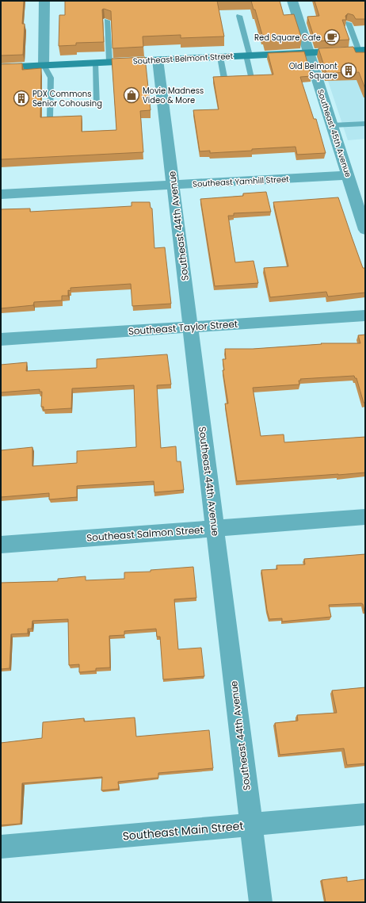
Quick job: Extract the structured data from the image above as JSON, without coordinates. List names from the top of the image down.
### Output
{
  "streets": {
    "street": [
      "Southeast Belmont Street",
      "Southeast 45th Avenue",
      "Southeast Yamhill Street",
      "Southeast 44th Avenue",
      "Southeast Taylor Street",
      "Southeast Salmon Street",
      "Southeast Main Street"
    ]
  },
  "crossings": [
    ["Southeast Belmont Street", "Southeast 45th Avenue"],
    ["Southeast Belmont Street", "Southeast 44th Avenue"],
    ["Southeast 45th Avenue", "Southeast Yamhill Street"],
    ["Southeast Yamhill Street", "Southeast 44th Avenue"],
    ["Southeast 44th Avenue", "Southeast Taylor Street"],
    ["Southeast 44th Avenue", "Southeast Salmon Street"],
    ["Southeast 44th Avenue", "Southeast Main Street"]
  ],
  "places": {
    "cafe": ["Red Square Cafe"],
    "building": ["Old Belmont Square", "PDX Commons Senior Cohousing"],
    "shop": ["Movie Madness Video & More"]
  }
}
